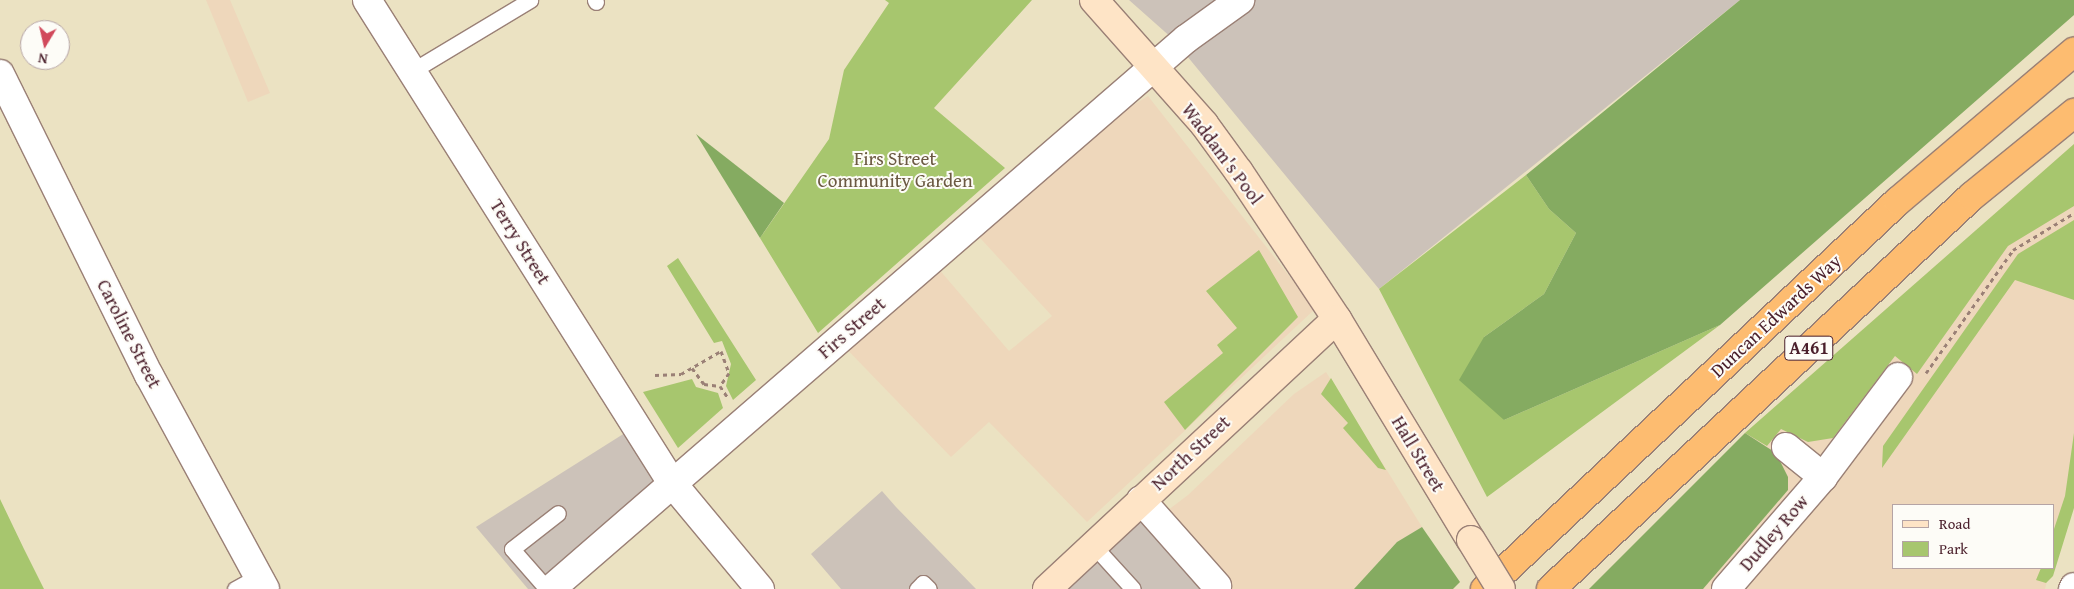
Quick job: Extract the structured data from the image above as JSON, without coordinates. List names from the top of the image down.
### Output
{
  "streets": {
    "highway": ["Duncan Edwards Way", "A461"],
    "main road": ["Waddam's Pool", "North Street", "Hall Street"],
    "street": [
      "Terry Street",
      "Firs Street",
      "Caroline Street",
      "Dudley Row"
    ]
  },
  "crossings": [
    ["Waddam's Pool", "Firs Street"],
    ["Waddam's Pool", "North Street"],
    ["Waddam's Pool", "Hall Street"],
    ["Terry Street", "Firs Street"],
    ["North Street", "Hall Street"]
  ],
  "parks": ["Firs Street Community Garden"],
  "legend": ["Road", "Park"],
  "north": "bottom"
}
